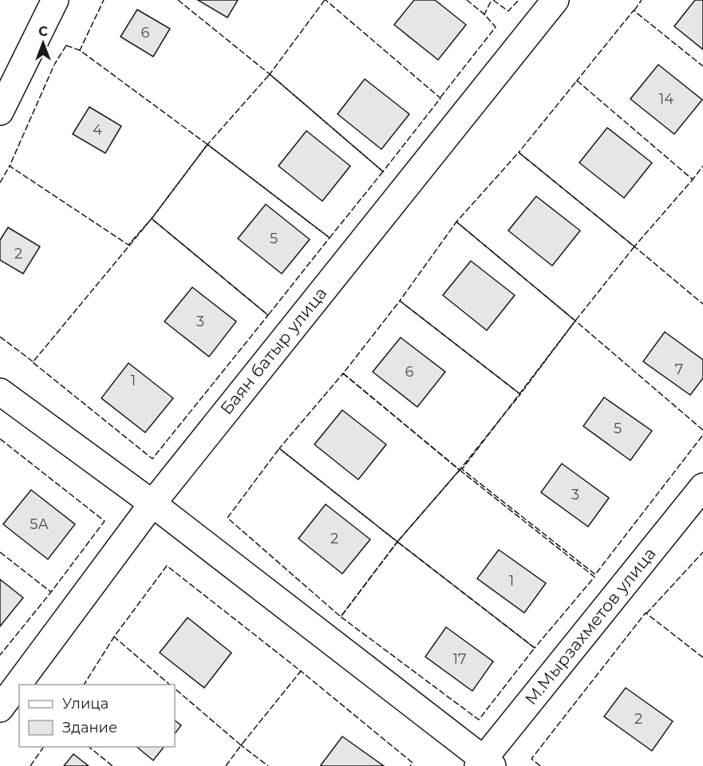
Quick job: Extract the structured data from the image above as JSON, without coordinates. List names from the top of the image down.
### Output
{
  "streets": {
    "street": ["Баян батыр улица", "М.Мырзахметов улица"]
  },
  "house_numbers": [
    "6",
    "14",
    "4",
    "5",
    "2",
    "3",
    "7",
    "6",
    "1",
    "5",
    "3",
    "5А",
    "2",
    "1",
    "17",
    "2"
  ],
  "legend": ["Улица", "Здание"],
  "north": "top"
}
